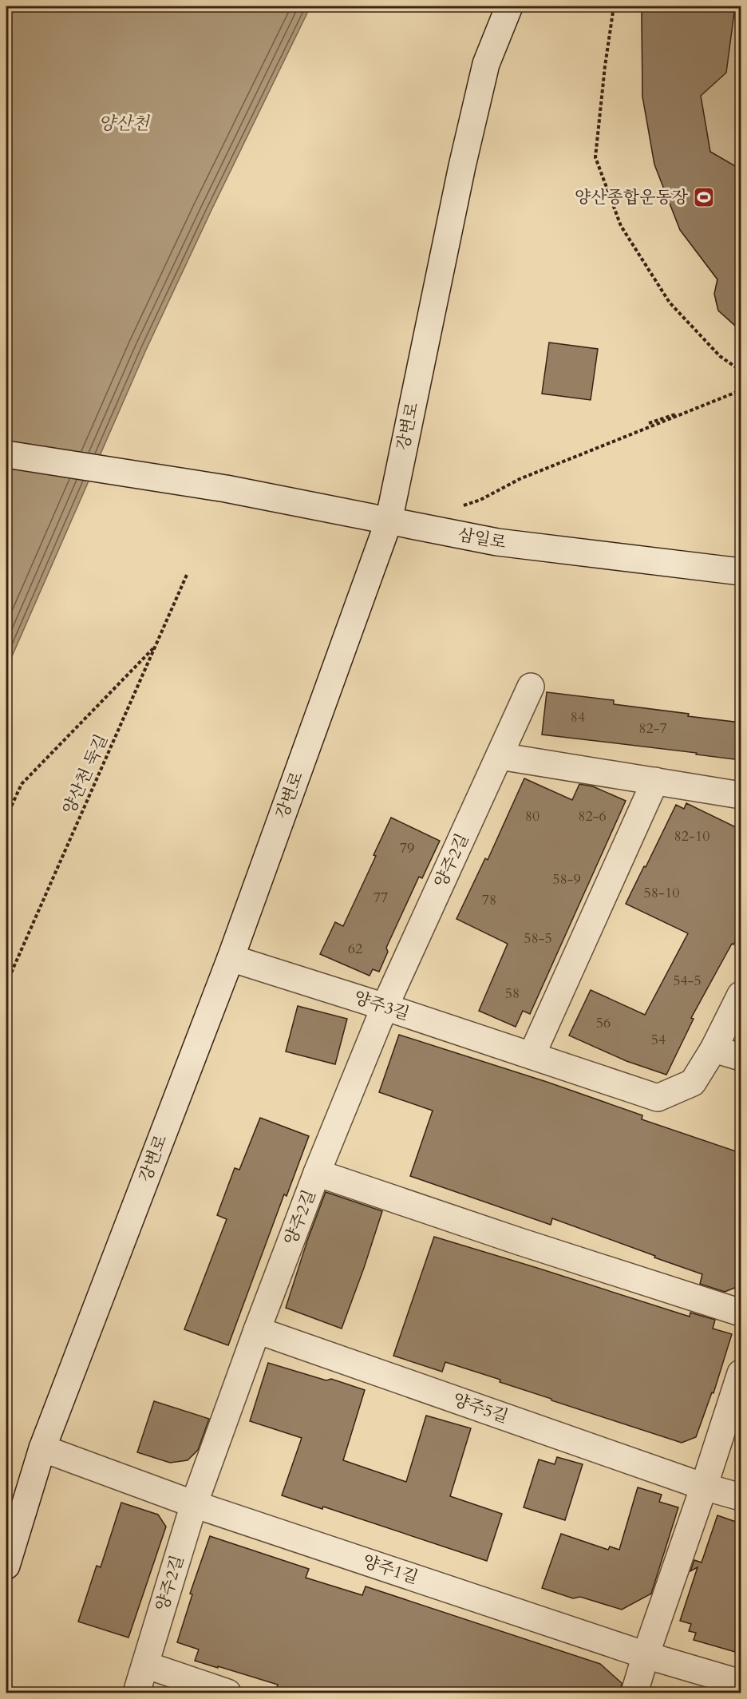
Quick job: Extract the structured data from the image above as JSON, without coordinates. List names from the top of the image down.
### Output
{
  "streets": {
    "street": [
      "강변로",
      "삼일로",
      "양주2길",
      "양주3길",
      "양주5길",
      "양주1길"
    ],
    "path": ["양산천 둑길"]
  },
  "crossings": [
    ["강변로", "삼일로"],
    ["강변로", "양주3길"],
    ["강변로", "양주1길"],
    ["양주2길", "양주3길"],
    ["양주2길", "양주5길"],
    ["양주2길", "양주1길"]
  ],
  "water": ["양산천"],
  "places": {
    "sports": ["양산종합운동장"]
  },
  "house_numbers": [
    "84",
    "82-7",
    "80",
    "82-6",
    "82-10",
    "79",
    "58-9",
    "58-10",
    "77",
    "78",
    "58-5",
    "62",
    "54-5",
    "58",
    "56",
    "54"
  ]
}
